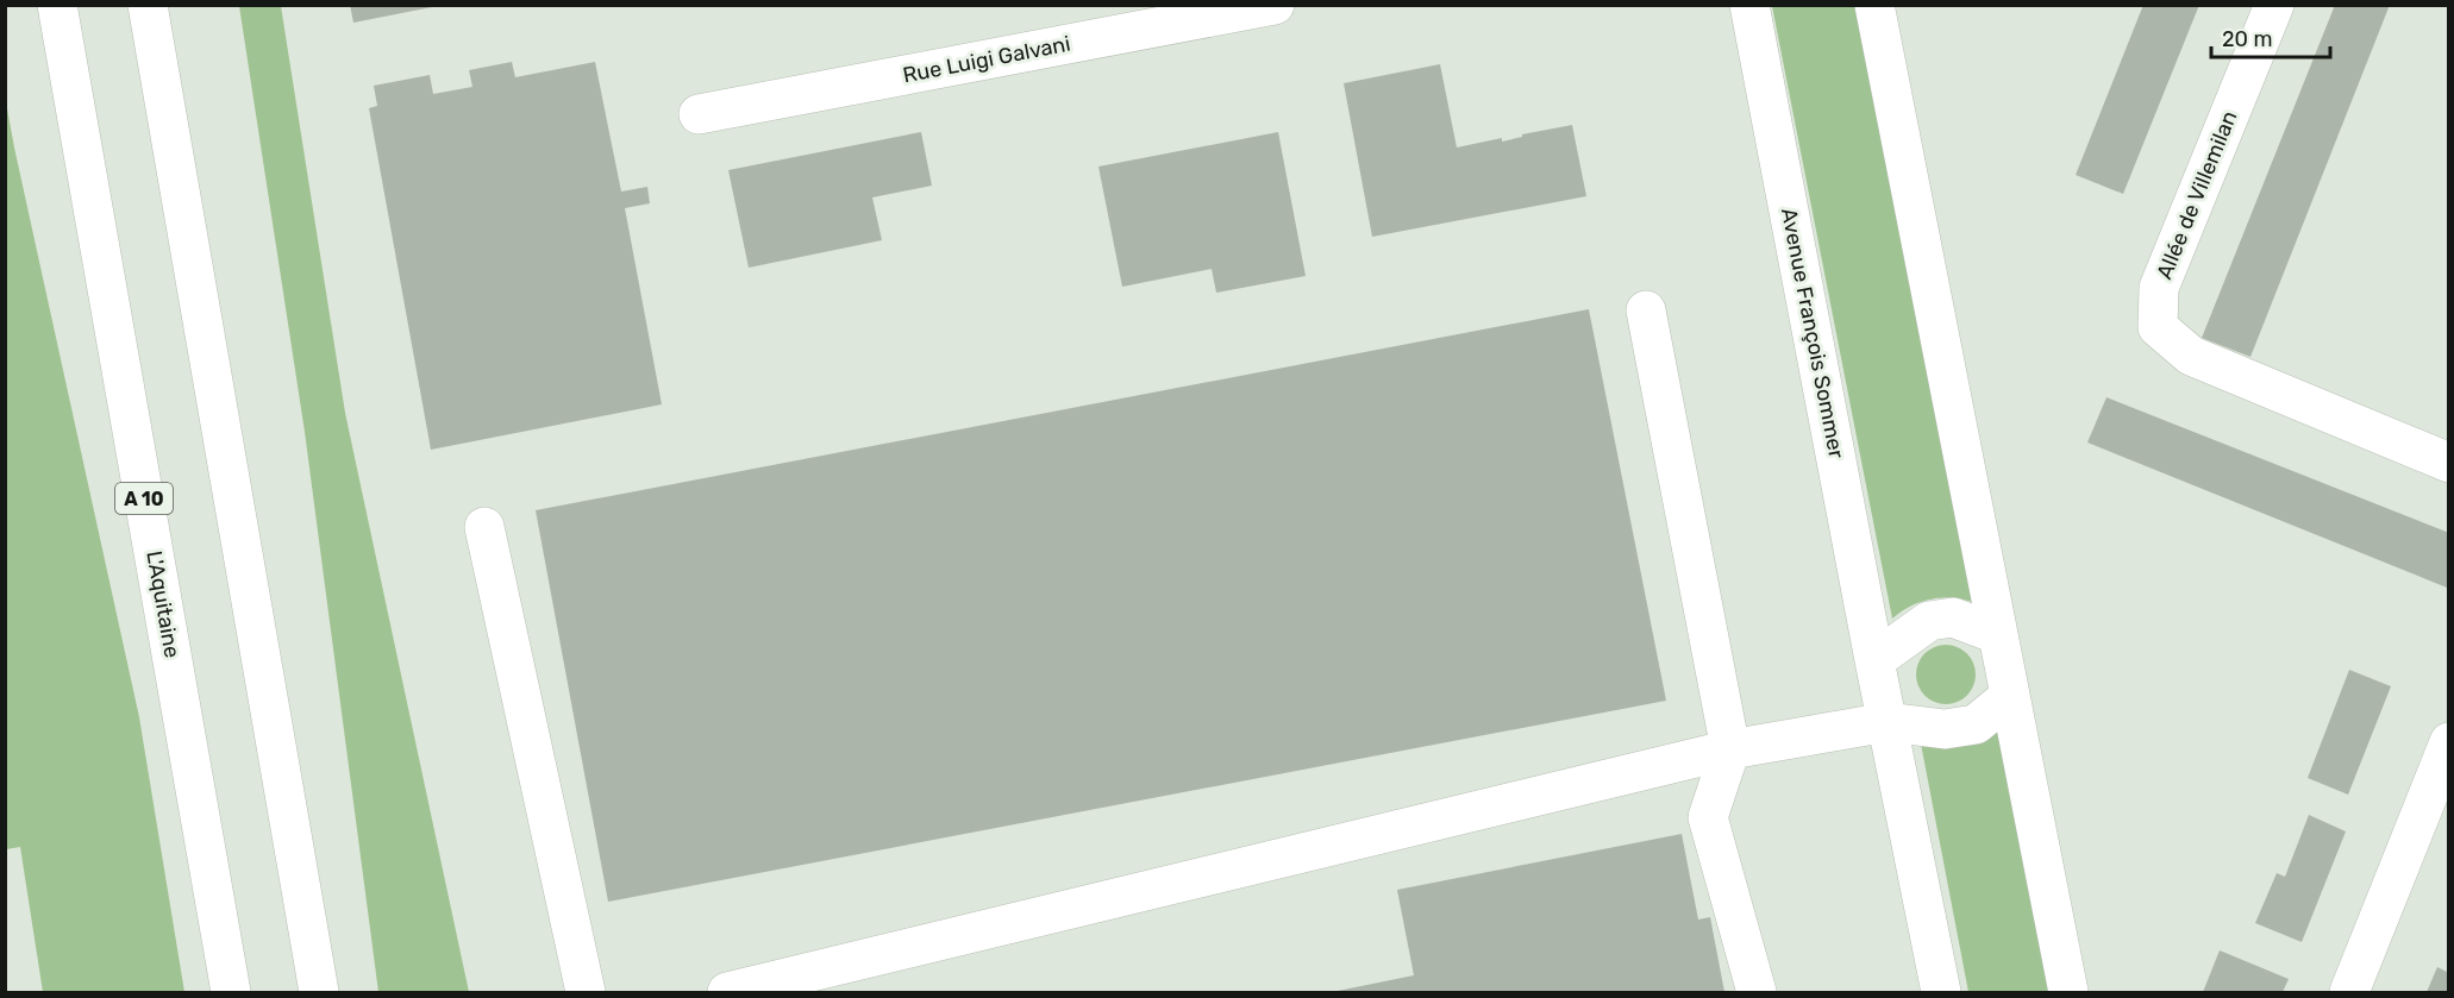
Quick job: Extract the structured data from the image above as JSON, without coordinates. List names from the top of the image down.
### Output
{
  "streets": {
    "main road": [
      "Rue Luigi Galvani",
      "Allée de Villemilan",
      "Avenue François Sommer",
      "A 10",
      "L'Aquitaine"
    ]
  },
  "scale_bar": "20 m"
}
